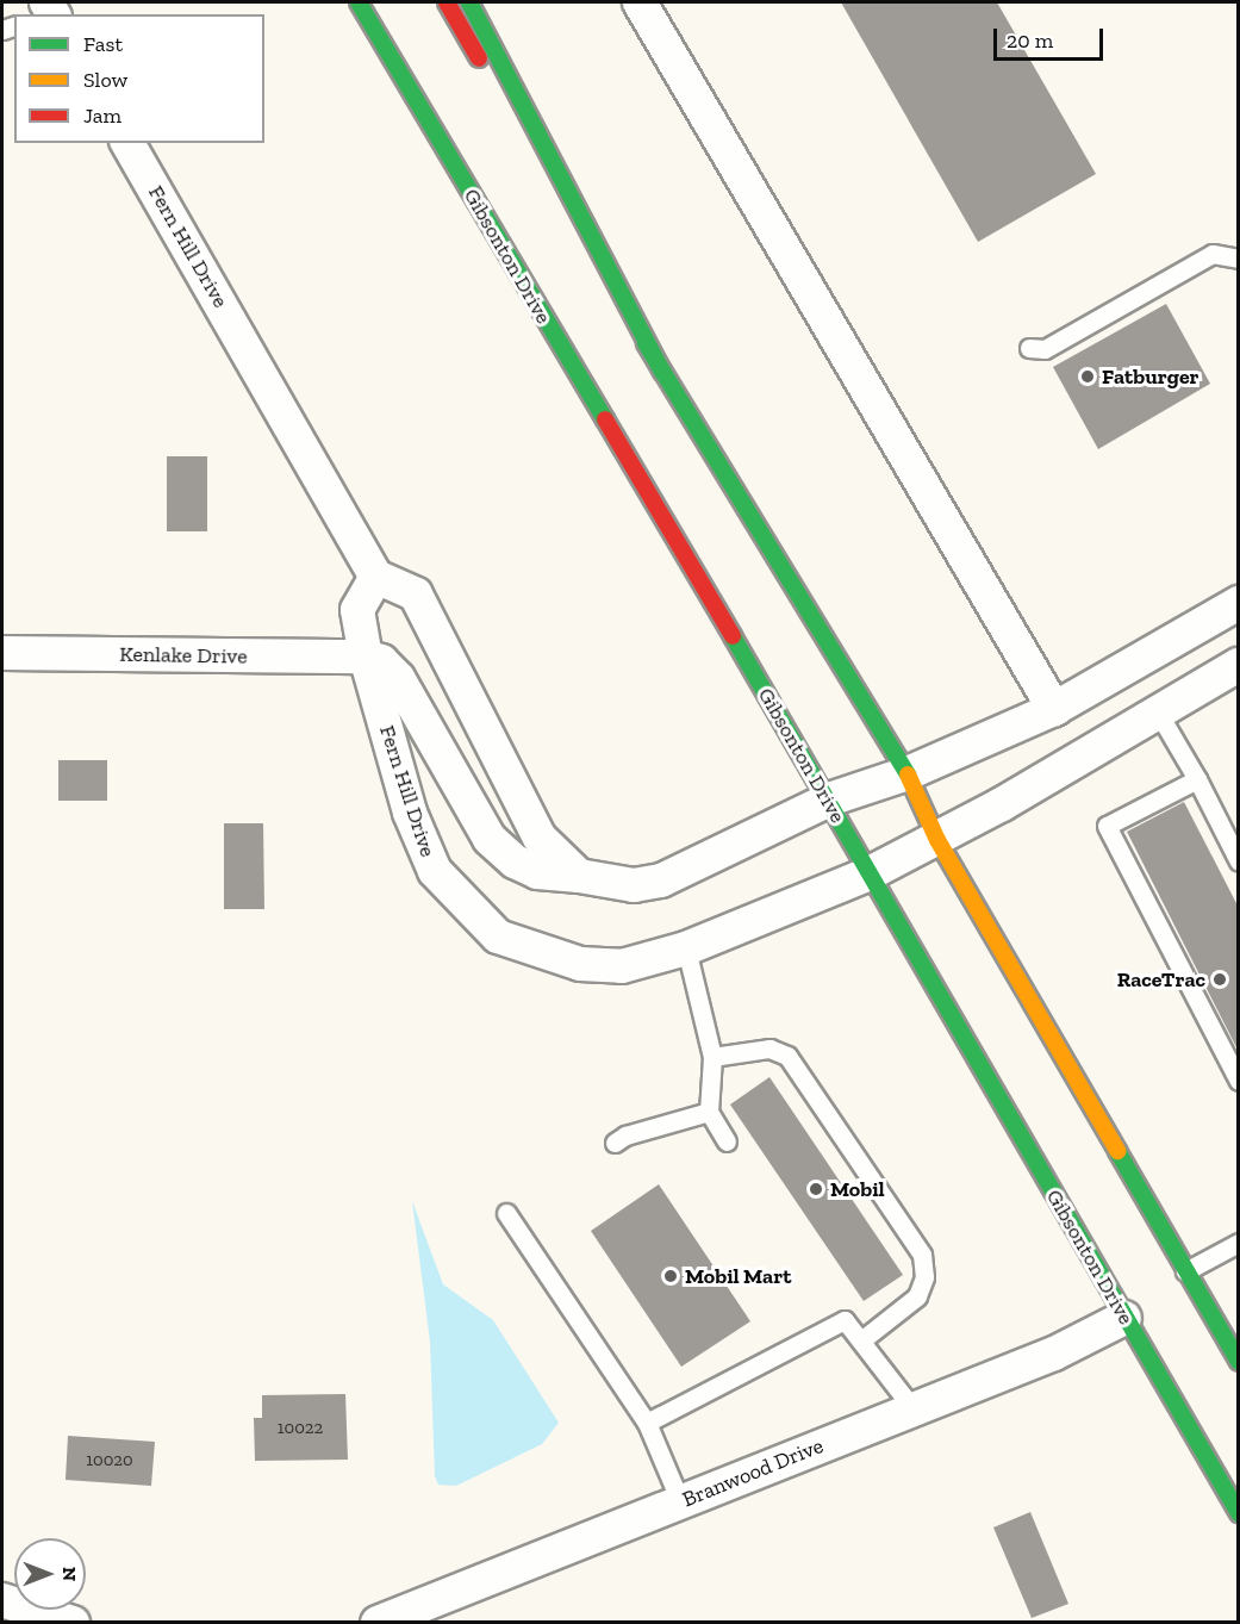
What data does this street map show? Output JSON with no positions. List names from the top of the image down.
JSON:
{
  "streets": {
    "main road": ["Gibsonton Drive"],
    "street": ["Fern Hill Drive", "Kenlake Drive", "Branwood Drive"]
  },
  "crossings": [
    ["Fern Hill Drive", "Gibsonton Drive"],
    ["Fern Hill Drive", "Kenlake Drive"],
    ["Gibsonton Drive", "Branwood Drive"]
  ],
  "places": [
    "Fatburger",
    "RaceTrac",
    "Mobil",
    "Mobil Mart"
  ],
  "house_numbers": ["10022", "10020"],
  "legend": ["Fast", "Slow", "Jam"],
  "scale_bar": "20 m",
  "north": "right"
}
